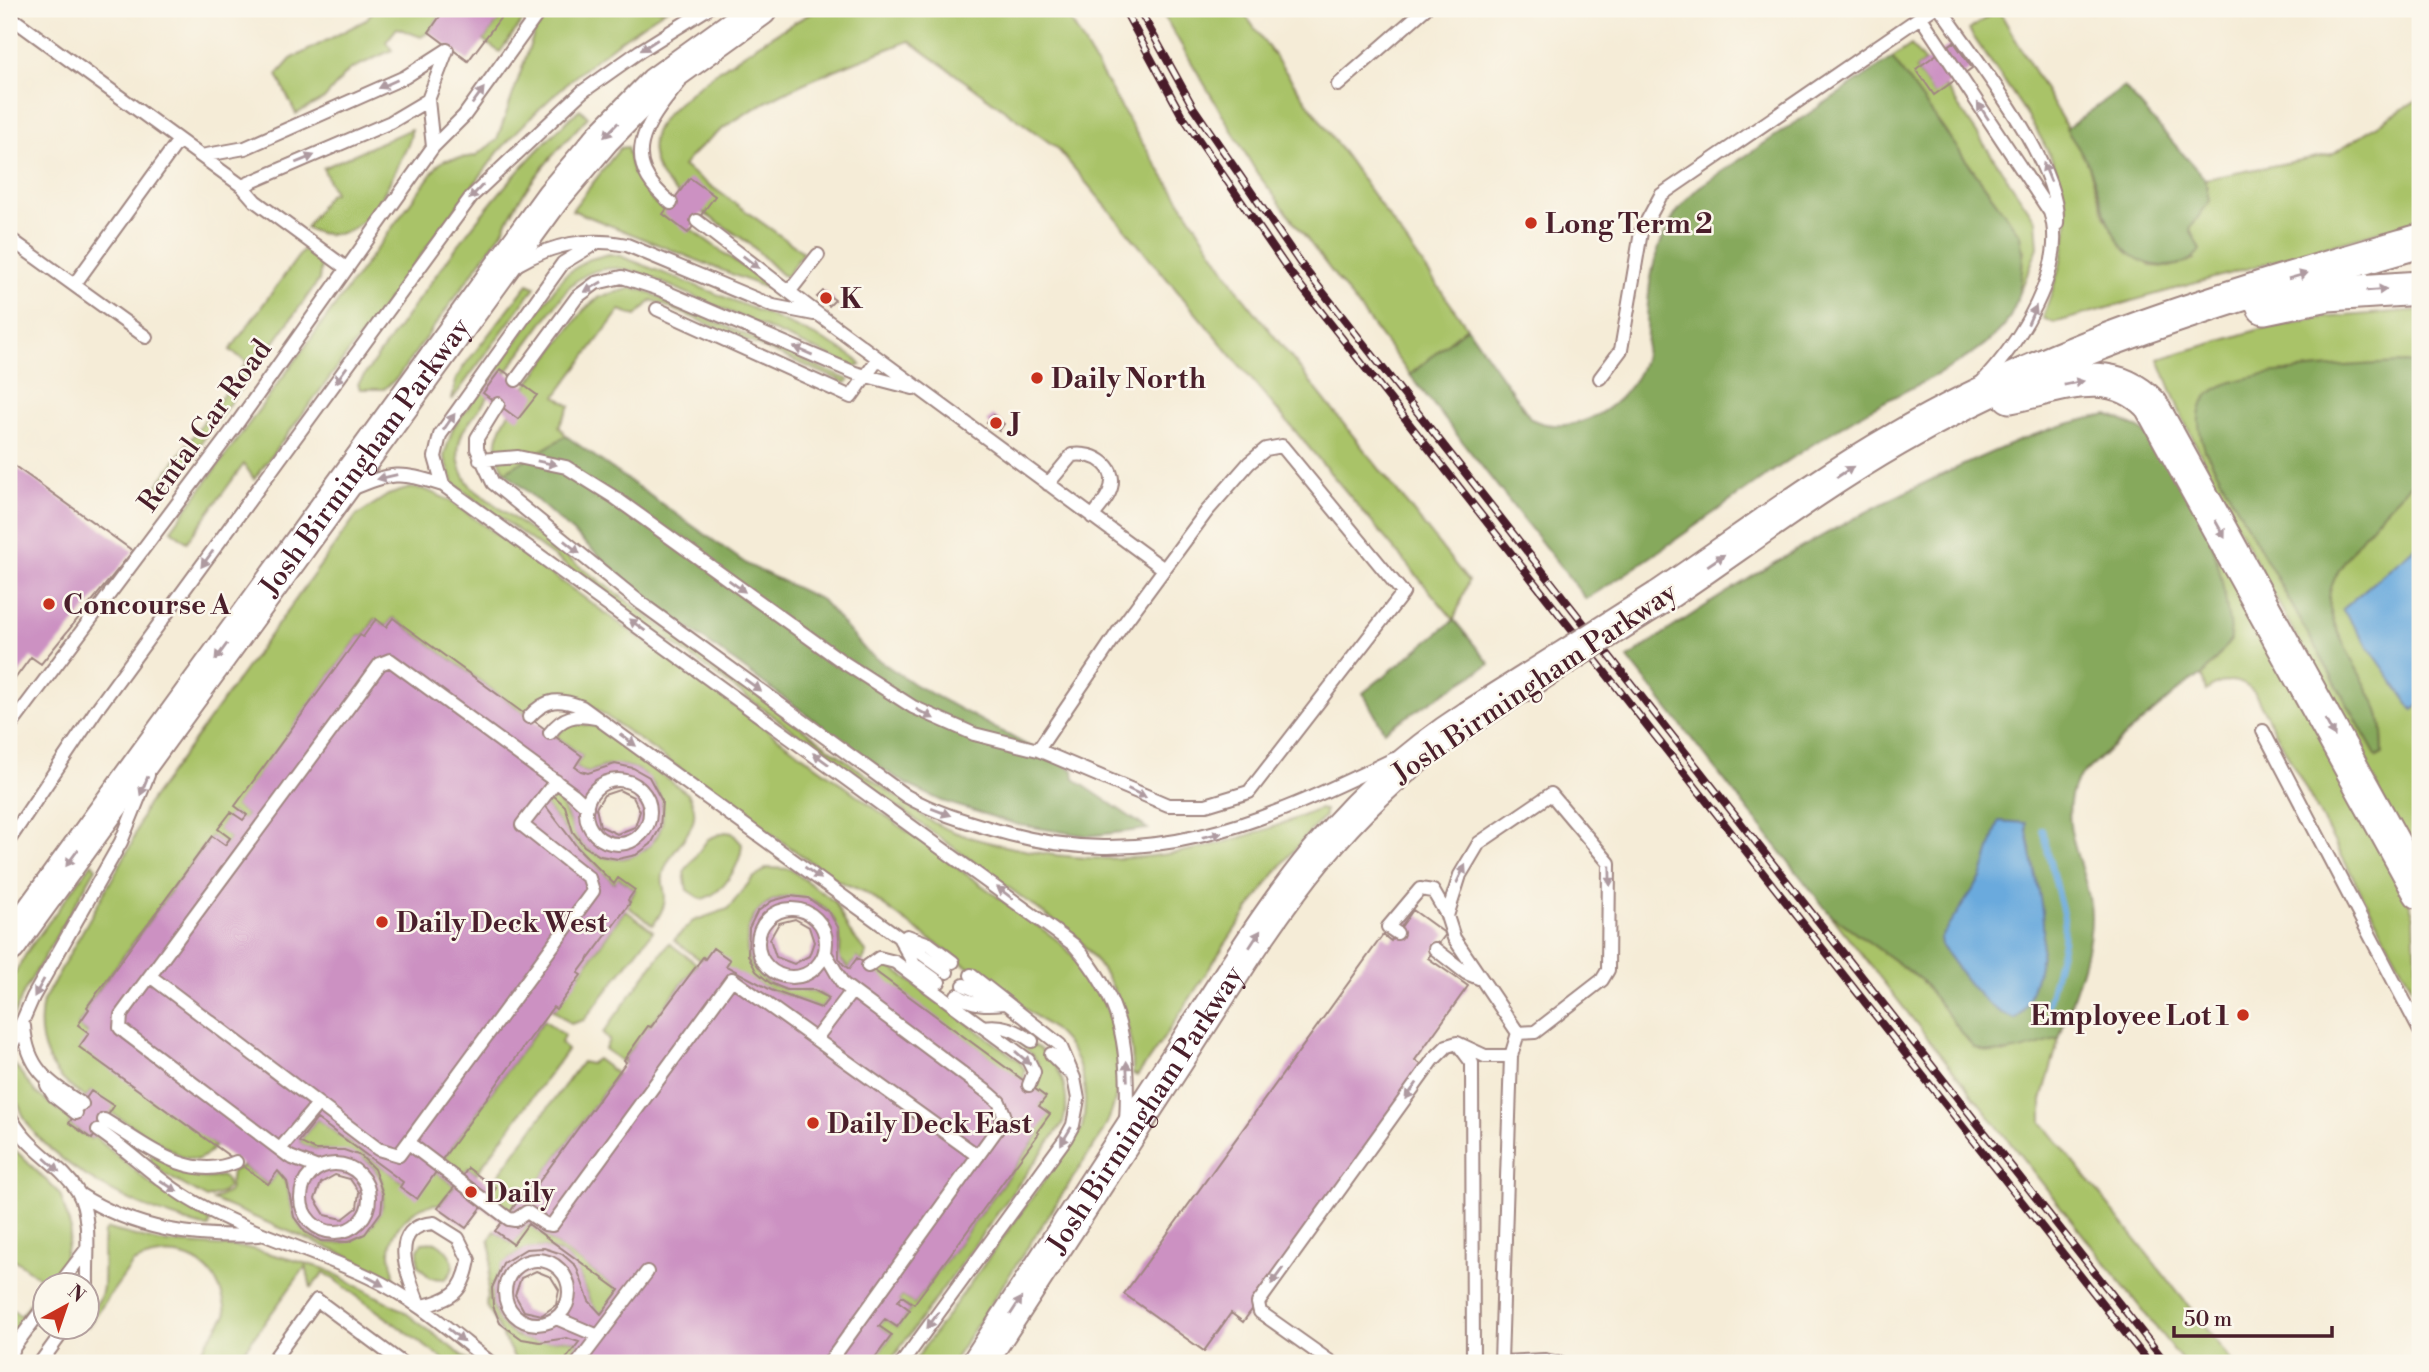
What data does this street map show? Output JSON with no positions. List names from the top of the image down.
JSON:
{
  "streets": {
    "main road": ["Josh Birmingham Parkway"],
    "lane": ["Rental Car Road"]
  },
  "places": [
    "Long Term 2",
    "K",
    "Daily North",
    "J",
    "Concourse A",
    "Daily Deck West",
    "Employee Lot 1",
    "Daily Deck East",
    "Daily"
  ],
  "scale_bar": "50 m",
  "north": "top right"
}
